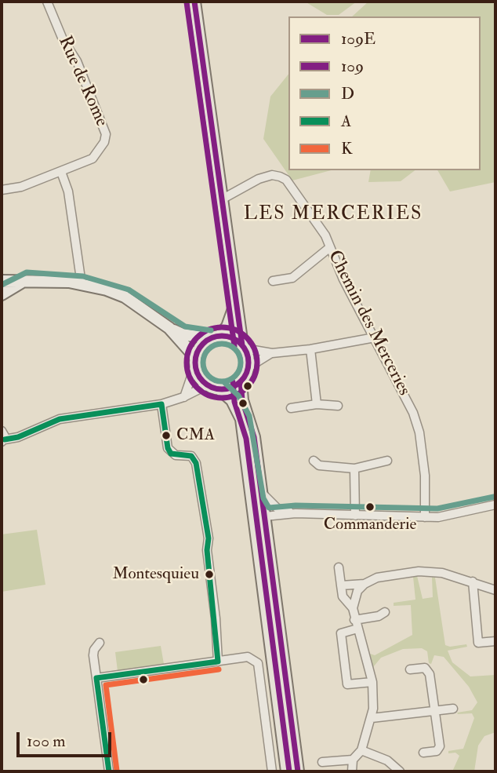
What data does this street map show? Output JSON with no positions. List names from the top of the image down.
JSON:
{
  "streets": {
    "street": ["Rue de Rome", "Chemin des Merceries"]
  },
  "districts": ["LES MERCERIES"],
  "places": ["CMA", "Commanderie", "Montesquieu"],
  "lines": [
    "transit line 109E",
    "transit line 109",
    "transit line D",
    "transit line A",
    "transit line K"
  ],
  "legend": [
    "109E",
    "109",
    "D",
    "A",
    "K"
  ],
  "scale_bar": "100 m"
}
